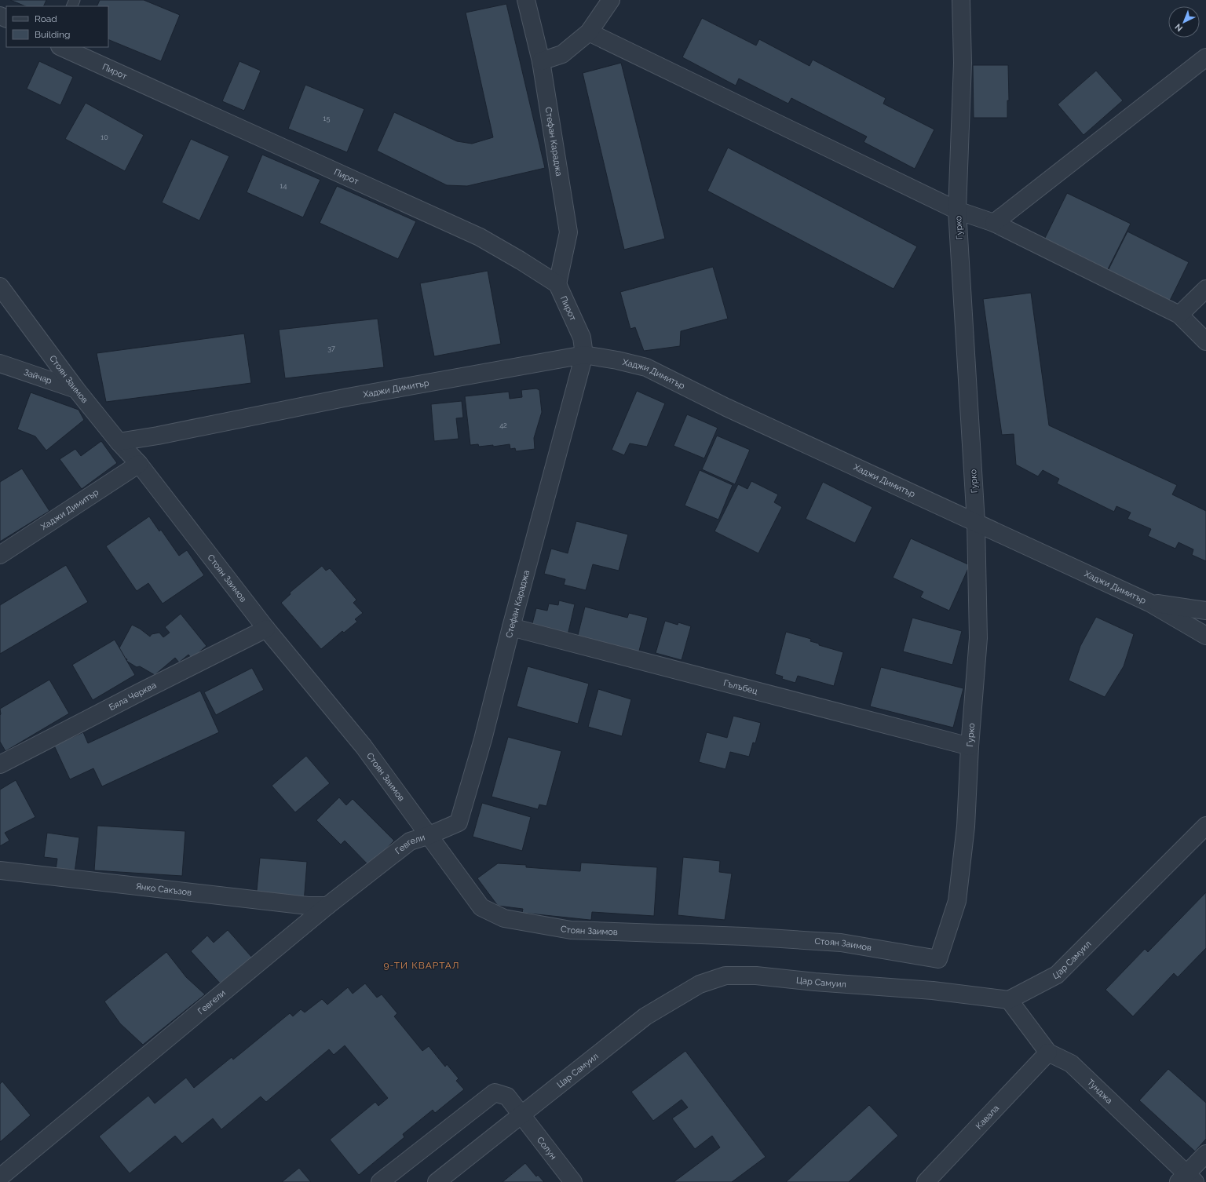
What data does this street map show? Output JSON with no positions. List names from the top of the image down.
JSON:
{
  "streets": {
    "street": [
      "Пирот",
      "Стефан Караджа",
      "Гурко",
      "Хаджи Димитър",
      "Зайчар",
      "Стоян Заимов",
      "Гълъбец",
      "Бяла Черква",
      "Гевгели",
      "Янко Сакъзов",
      "Цар Самуил",
      "Тунджа",
      "Кавала",
      "Солун"
    ]
  },
  "crossings": [
    ["Пирот", "Стефан Караджа"],
    ["Пирот", "Хаджи Димитър"],
    ["Стефан Караджа", "Хаджи Димитър"],
    ["Стефан Караджа", "Стоян Заимов"],
    ["Стефан Караджа", "Гълъбец"],
    ["Стефан Караджа", "Гевгели"],
    ["Гурко", "Хаджи Димитър"],
    ["Гурко", "Стоян Заимов"],
    ["Гурко", "Гълъбец"],
    ["Хаджи Димитър", "Стоян Заимов"],
    ["Зайчар", "Стоян Заимов"],
    ["Стоян Заимов", "Бяла Черква"],
    ["Стоян Заимов", "Гевгели"],
    ["Гевгели", "Янко Сакъзов"],
    ["Цар Самуил", "Тунджа"],
    ["Цар Самуил", "Солун"],
    ["Тунджа", "Кавала"]
  ],
  "districts": ["9-ТИ КВАРТАЛ"],
  "house_numbers": [
    "15",
    "10",
    "14",
    "37",
    "42"
  ],
  "legend": ["Road", "Building"],
  "north": "bottom left"
}
